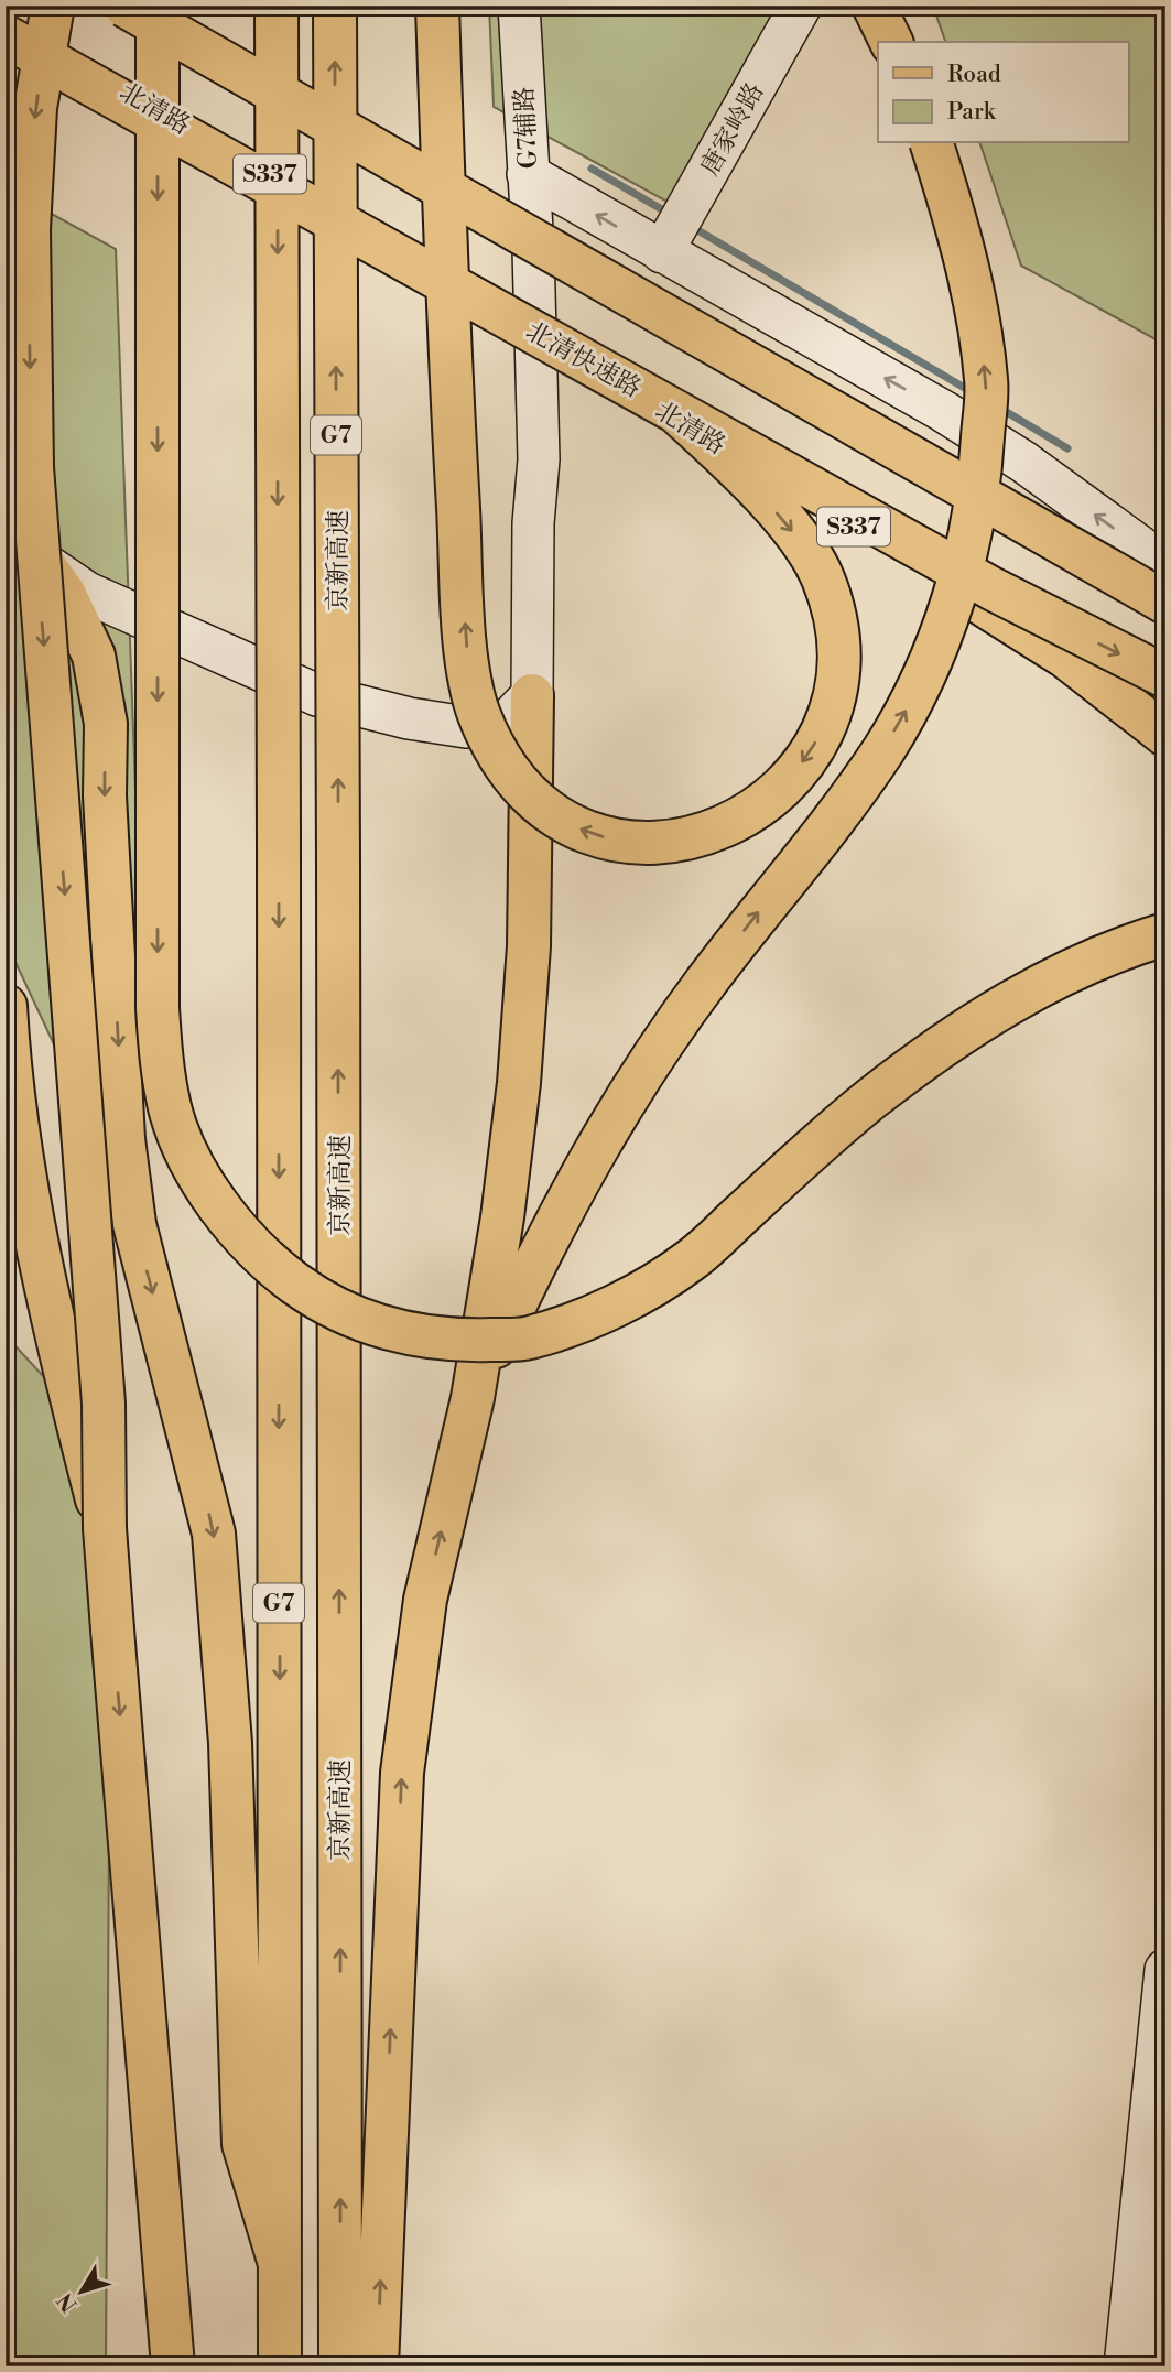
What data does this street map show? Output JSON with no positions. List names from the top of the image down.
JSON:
{
  "streets": {
    "main road": [
      "北清路",
      "S337",
      "北清快速路",
      "G7",
      "京新高速"
    ],
    "street": ["G7辅路", "唐家岭路"]
  },
  "crossings": [
    ["北清路", "G7辅路"]
  ],
  "legend": ["Road", "Park"],
  "north": "bottom left"
}
